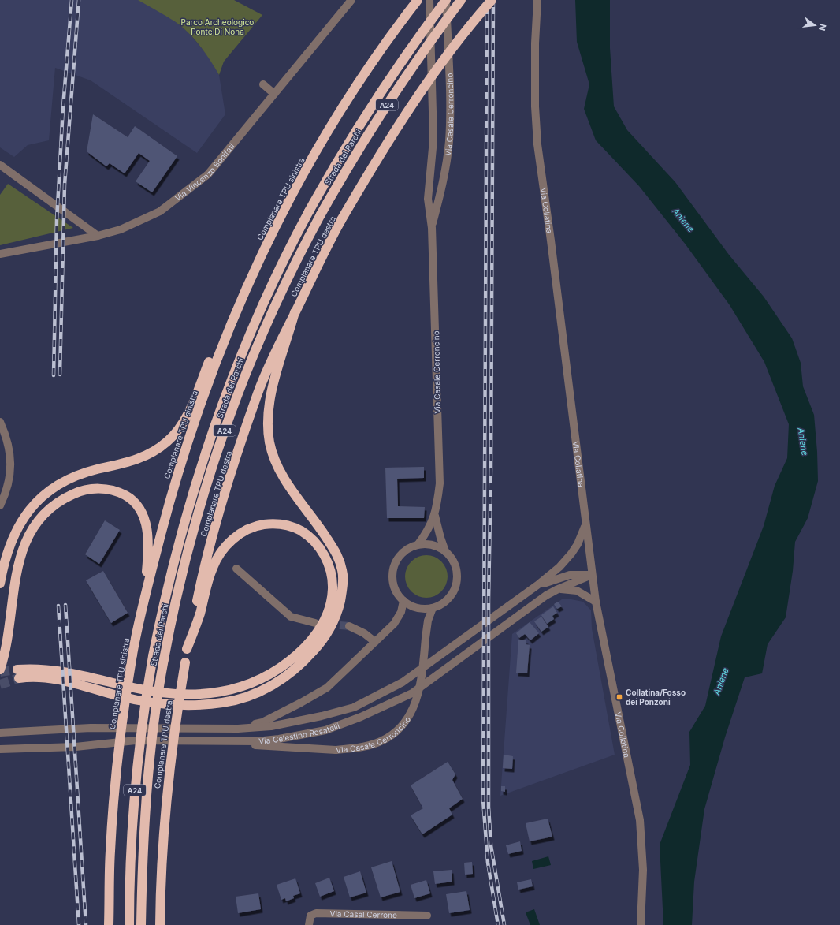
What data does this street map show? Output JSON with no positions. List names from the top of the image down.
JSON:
{
  "streets": {
    "highway": [
      "A24",
      "Strada dei Parchi",
      "Complanare TPU sinistra",
      "Complanare TPU destra"
    ],
    "street": [
      "Via Casale Cerroncino",
      "Via Vincenzo Bonifati",
      "Via Collatina",
      "Via Celestino Rosatelli",
      "Via Casal Cerrone"
    ]
  },
  "crossings": [
    ["Via Casale Cerroncino", "Strada dei Parchi"],
    ["Via Casale Cerroncino", "Via Celestino Rosatelli"],
    ["Via Collatina", "Via Celestino Rosatelli"]
  ],
  "water": ["Aniene"],
  "parks": ["Parco Archeologico Ponte Di Nona"],
  "places": {
    "transit": ["Collatina/Fosso dei Ponzoni"]
  },
  "north": "right"
}
